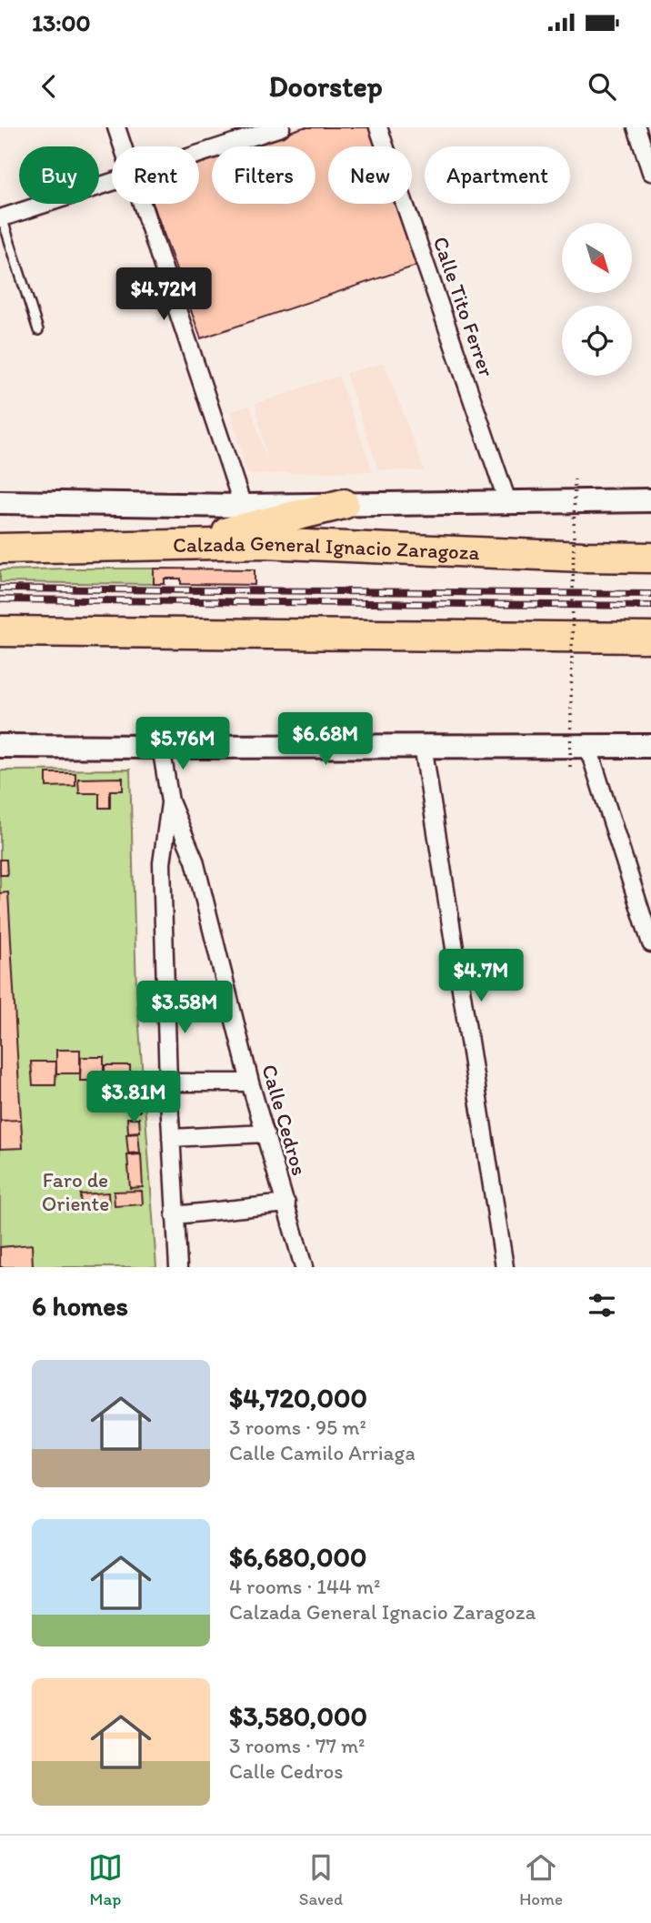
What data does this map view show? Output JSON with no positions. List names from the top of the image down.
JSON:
{
  "streets": {
    "highway": ["Calzada General Ignacio Zaragoza"],
    "street": ["Calle Tito Ferrer", "Calle Cedros"]
  },
  "crossings": [
    ["Calle Tito Ferrer", "Calzada General Ignacio Zaragoza"]
  ],
  "parks": ["Faro de Oriente"],
  "north": "bottom right",
  "page": {
    "status": "13:00",
    "header": "Doorstep",
    "chip": [
      "Buy",
      "Rent",
      "Filters",
      "New",
      "Apartment"
    ],
    "price": [
      "$4.72M",
      "$6.68M",
      "$5.76M",
      "$4.7M",
      "$3.58M",
      "$3.81M"
    ],
    "heading": "6 homes",
    "list": [
      {
        "name": "$4,720,000",
        "note": "3 rooms · 95 m² · Calle Camilo Arriaga"
      },
      {
        "name": "$6,680,000",
        "note": "4 rooms · 144 m² · Calzada General Ignacio Zaragoza"
      },
      {
        "name": "$3,580,000",
        "note": "3 rooms · 77 m² · Calle Cedros"
      }
    ],
    "tabs": ["Map", "Saved", "Home"]
  }
}
